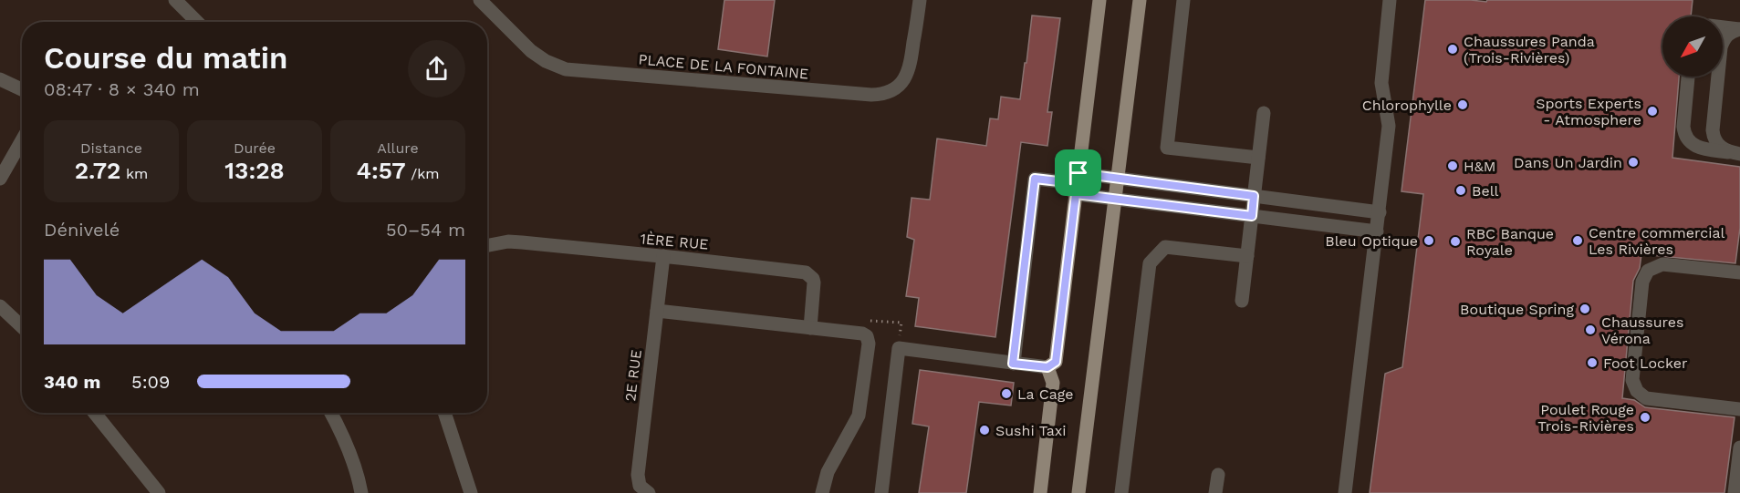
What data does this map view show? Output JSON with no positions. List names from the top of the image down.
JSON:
{
  "streets": {
    "street": ["PLACE DE LA FONTAINE", "1ÈRE RUE", "2E RUE"]
  },
  "crossings": [
    ["1ÈRE RUE", "2E RUE"]
  ],
  "places": [
    "Chaussures Panda (Trois-Rivières)",
    "Chlorophylle",
    "Sports Experts - Atmosphere",
    "Dans Un Jardin",
    "H&M",
    "Bell",
    "Bleu Optique",
    "Centre commercial Les Rivières",
    "RBC Banque Royale",
    "Boutique Spring",
    "Chaussures Vérona",
    "Foot Locker",
    "La Cage",
    "Poulet Rouge Trois-Rivières",
    "Sushi Taxi"
  ],
  "north": "bottom left",
  "page": {
    "heading": ["Course du matin", "08:47 · 8 × 340 m"],
    "stats": [
      ["Distance", "2.72 km"],
      ["Durée", "13:28"],
      ["Allure", "4:57 /km"]
    ],
    "chart": ["Dénivelé", "50–54 m"],
    "list": [
      {
        "name": "340 m",
        "note": "5:09"
      }
    ]
  }
}
